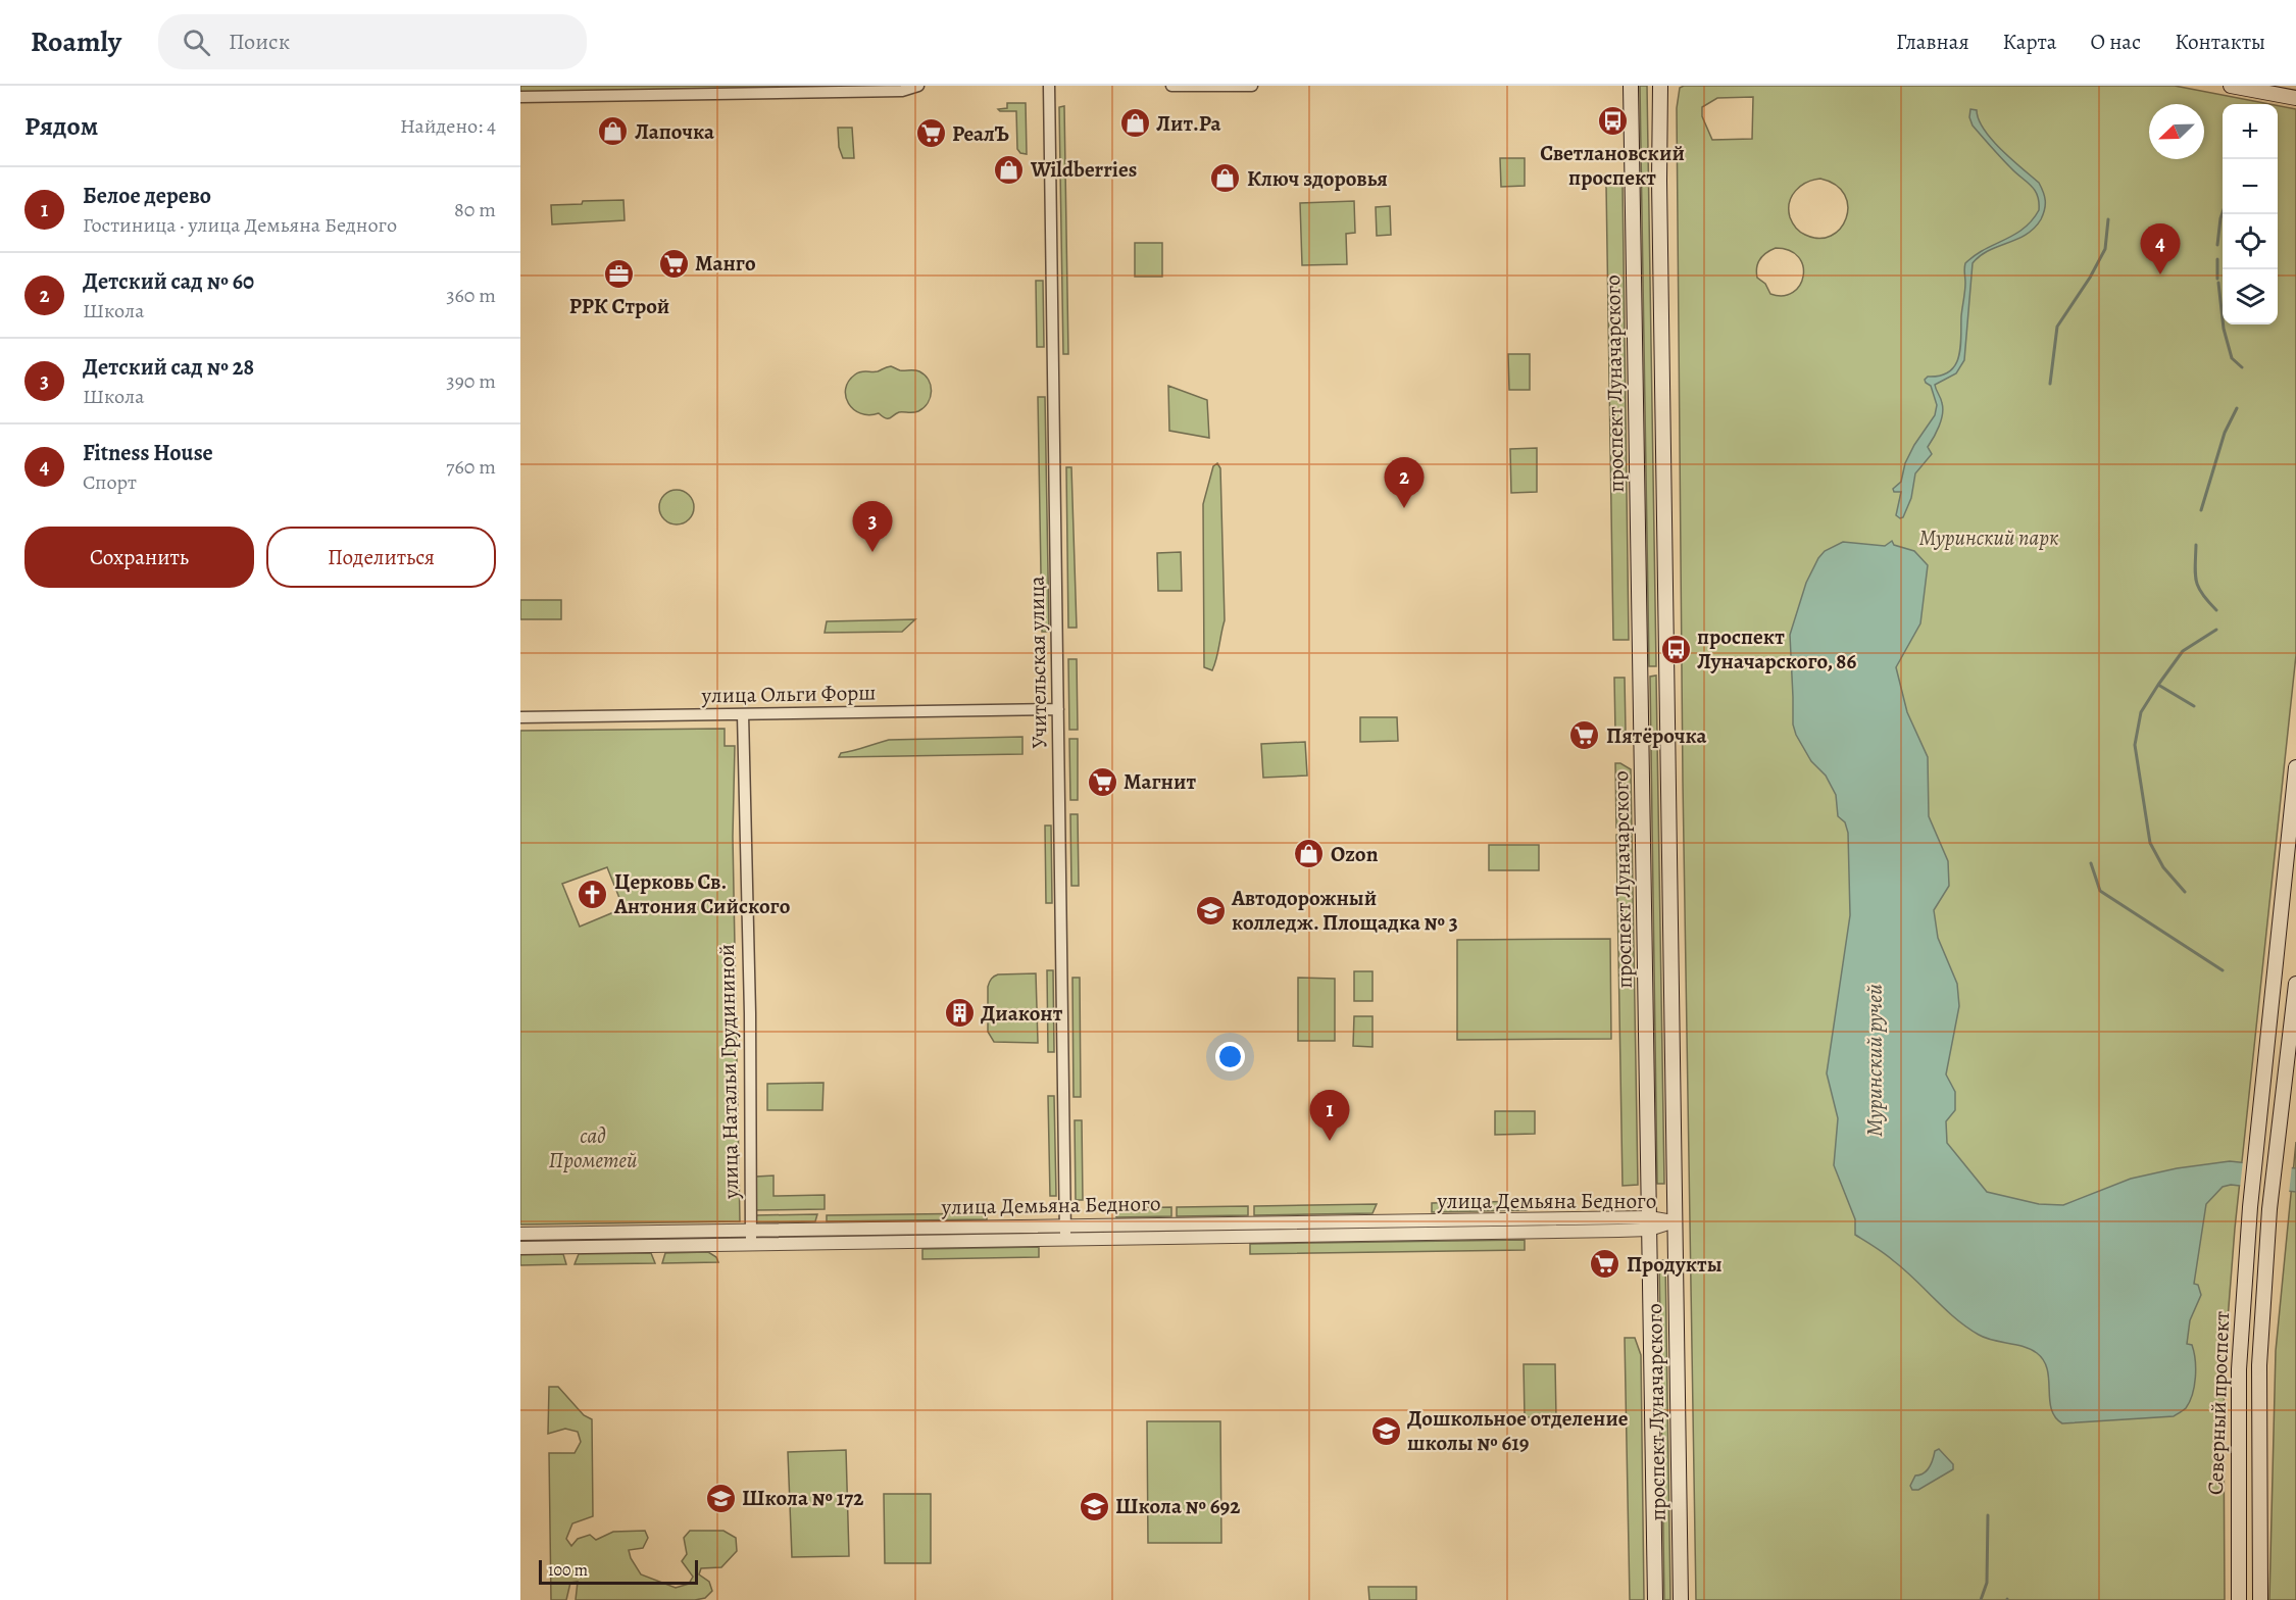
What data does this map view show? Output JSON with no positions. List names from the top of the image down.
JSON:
{
  "streets": {
    "main road": ["проспект Луначарского", "Северный проспект"],
    "street": [
      "Учительская улица",
      "улица Ольги Форш",
      "улица Натальи Грудининой",
      "улица Демьяна Бедного"
    ]
  },
  "crossings": [
    ["проспект Луначарского", "улица Демьяна Бедного"],
    ["Учительская улица", "улица Ольги Форш"],
    ["Учительская улица", "улица Демьяна Бедного"],
    ["улица Ольги Форш", "улица Натальи Грудининой"],
    ["улица Натальи Грудининой", "улица Демьяна Бедного"]
  ],
  "water": ["Муринский ручей"],
  "parks": ["Муринский парк", "сад Прометей"],
  "places": {
    "bus stop": ["Светлановский проспект", "проспект Луначарского, 86"],
    "shop": [
      "Лит.Ра",
      "Лапочка",
      "Wildberries",
      "Ключ здоровья",
      "Ozon"
    ],
    "supermarket": [
      "РеалЪ",
      "Манго",
      "Пятёрочка",
      "Магнит",
      "Продукты"
    ],
    "office": ["РРК Строй"],
    "church": ["Церковь Св. Антония Сийского"],
    "school or university": [
      "Автодорожный колледж. Площадка № 3",
      "Дошкольное отделение школы № 619",
      "Школа № 172",
      "Школа № 692"
    ],
    "building": ["Диаконт"]
  },
  "scale_bar": "100 m",
  "north": "bottom left",
  "page": {
    "header": "Roamly",
    "search": "Поиск",
    "nav": [
      "Главная",
      "Карта",
      "О нас",
      "Контакты"
    ],
    "heading": ["Рядом", "Найдено: 4"],
    "map_buttons": ["+", "−"],
    "list": [
      {
        "mark": "1",
        "name": "Белое дерево",
        "note": "Гостиница · улица Демьяна Бедного",
        "value": "80 m"
      },
      {
        "mark": "2",
        "name": "Детский сад № 60",
        "note": "Школа",
        "value": "360 m"
      },
      {
        "mark": "3",
        "name": "Детский сад № 28",
        "note": "Школа",
        "value": "390 m"
      },
      {
        "mark": "4",
        "name": "Fitness House",
        "note": "Спорт",
        "value": "760 m"
      }
    ],
    "pins": [
      "4",
      "2",
      "3",
      "1"
    ],
    "buttons": ["Сохранить", "Поделиться"],
    "scale": "100 m"
  }
}
